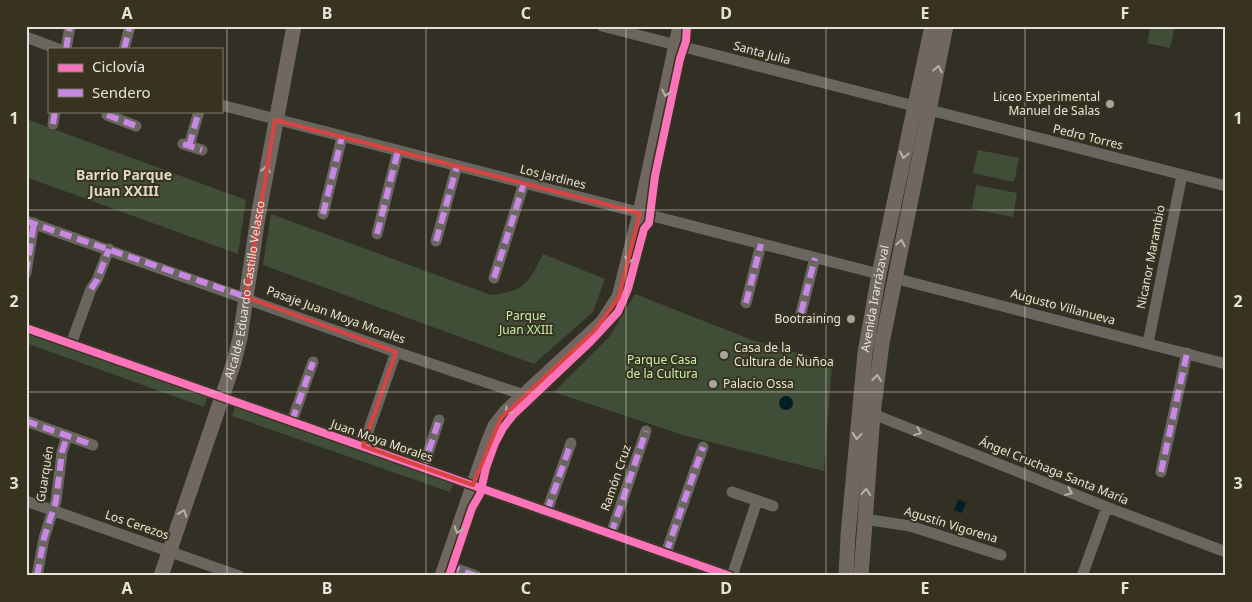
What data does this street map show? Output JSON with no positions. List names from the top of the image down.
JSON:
{
  "streets": {
    "main road": ["Alcalde Eduardo Castillo Velasco", "Avenida Irarrázaval"],
    "street": [
      "Santa Julia",
      "Pedro Torres",
      "Los Jardines",
      "Nicanor Marambio",
      "Augusto Villanueva",
      "Pasaje Juan Moya Morales",
      "Juan Moya Morales",
      "Ángel Cruchaga Santa María",
      "Guarquén",
      "Ramón Cruz",
      "Los Cerezos",
      "Agustín Vigorena"
    ]
  },
  "crossings": [
    ["Santa Julia", "Pedro Torres"],
    ["Santa Julia", "Avenida Irarrázaval"],
    ["Pedro Torres", "Nicanor Marambio"],
    ["Pedro Torres", "Avenida Irarrázaval"],
    ["Los Jardines", "Alcalde Eduardo Castillo Velasco"],
    ["Los Jardines", "Avenida Irarrázaval"],
    ["Los Jardines", "Augusto Villanueva"],
    ["Nicanor Marambio", "Augusto Villanueva"],
    ["Alcalde Eduardo Castillo Velasco", "Pasaje Juan Moya Morales"],
    ["Alcalde Eduardo Castillo Velasco", "Juan Moya Morales"],
    ["Alcalde Eduardo Castillo Velasco", "Los Cerezos"],
    ["Avenida Irarrázaval", "Augusto Villanueva"],
    ["Avenida Irarrázaval", "Ángel Cruchaga Santa María"],
    ["Avenida Irarrázaval", "Agustín Vigorena"],
    ["Juan Moya Morales", "Ramón Cruz"],
    ["Guarquén", "Los Cerezos"]
  ],
  "one_way": ["Alcalde Eduardo Castillo Velasco", "Ángel Cruchaga Santa María"],
  "districts": ["Barrio Parque Juan XXIII"],
  "parks": ["Parque Juan XXIII", "Parque Casa de la Cultura"],
  "places": [
    "Liceo Experimental Manuel de Salas",
    "Bootraining",
    "Casa de la Cultura de Ñuñoa",
    "Palacio Ossa"
  ],
  "legend": ["Ciclovía", "Sendero"],
  "grid": {
    "columns": [
      "A",
      "B",
      "C",
      "D",
      "E",
      "F"
    ],
    "rows": ["1", "2", "3"]
  }
}
